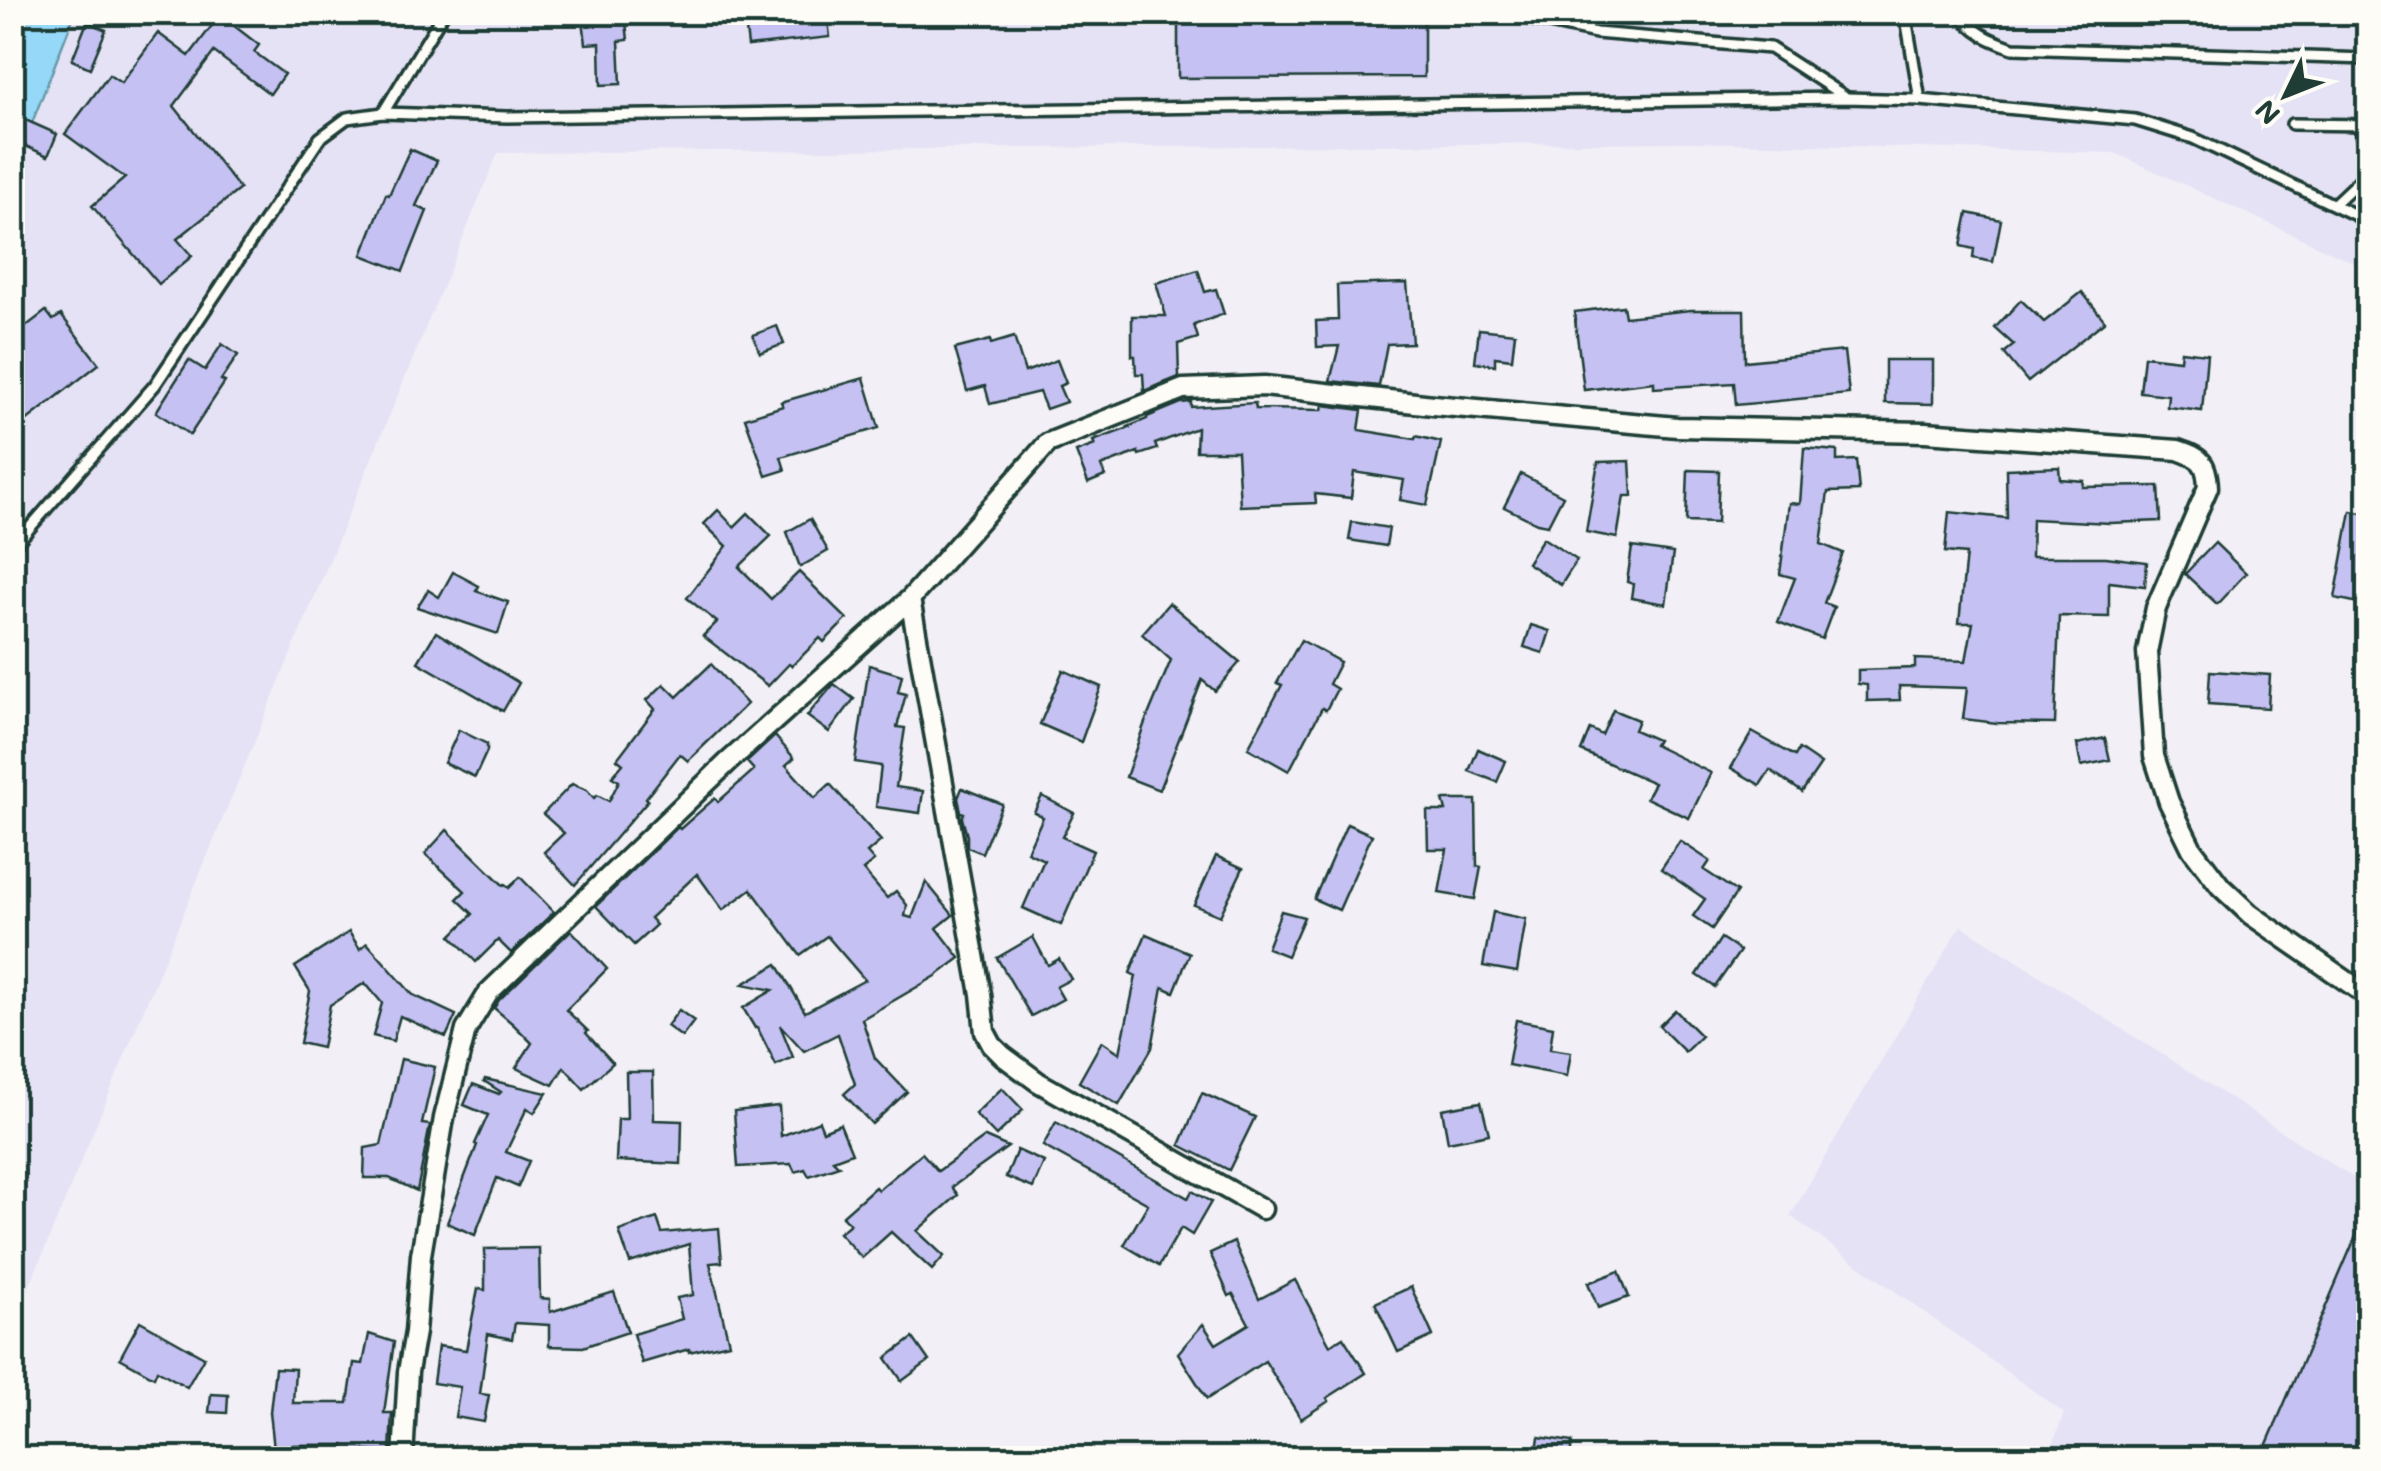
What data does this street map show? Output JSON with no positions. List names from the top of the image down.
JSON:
{
  "north": "bottom left"
}
